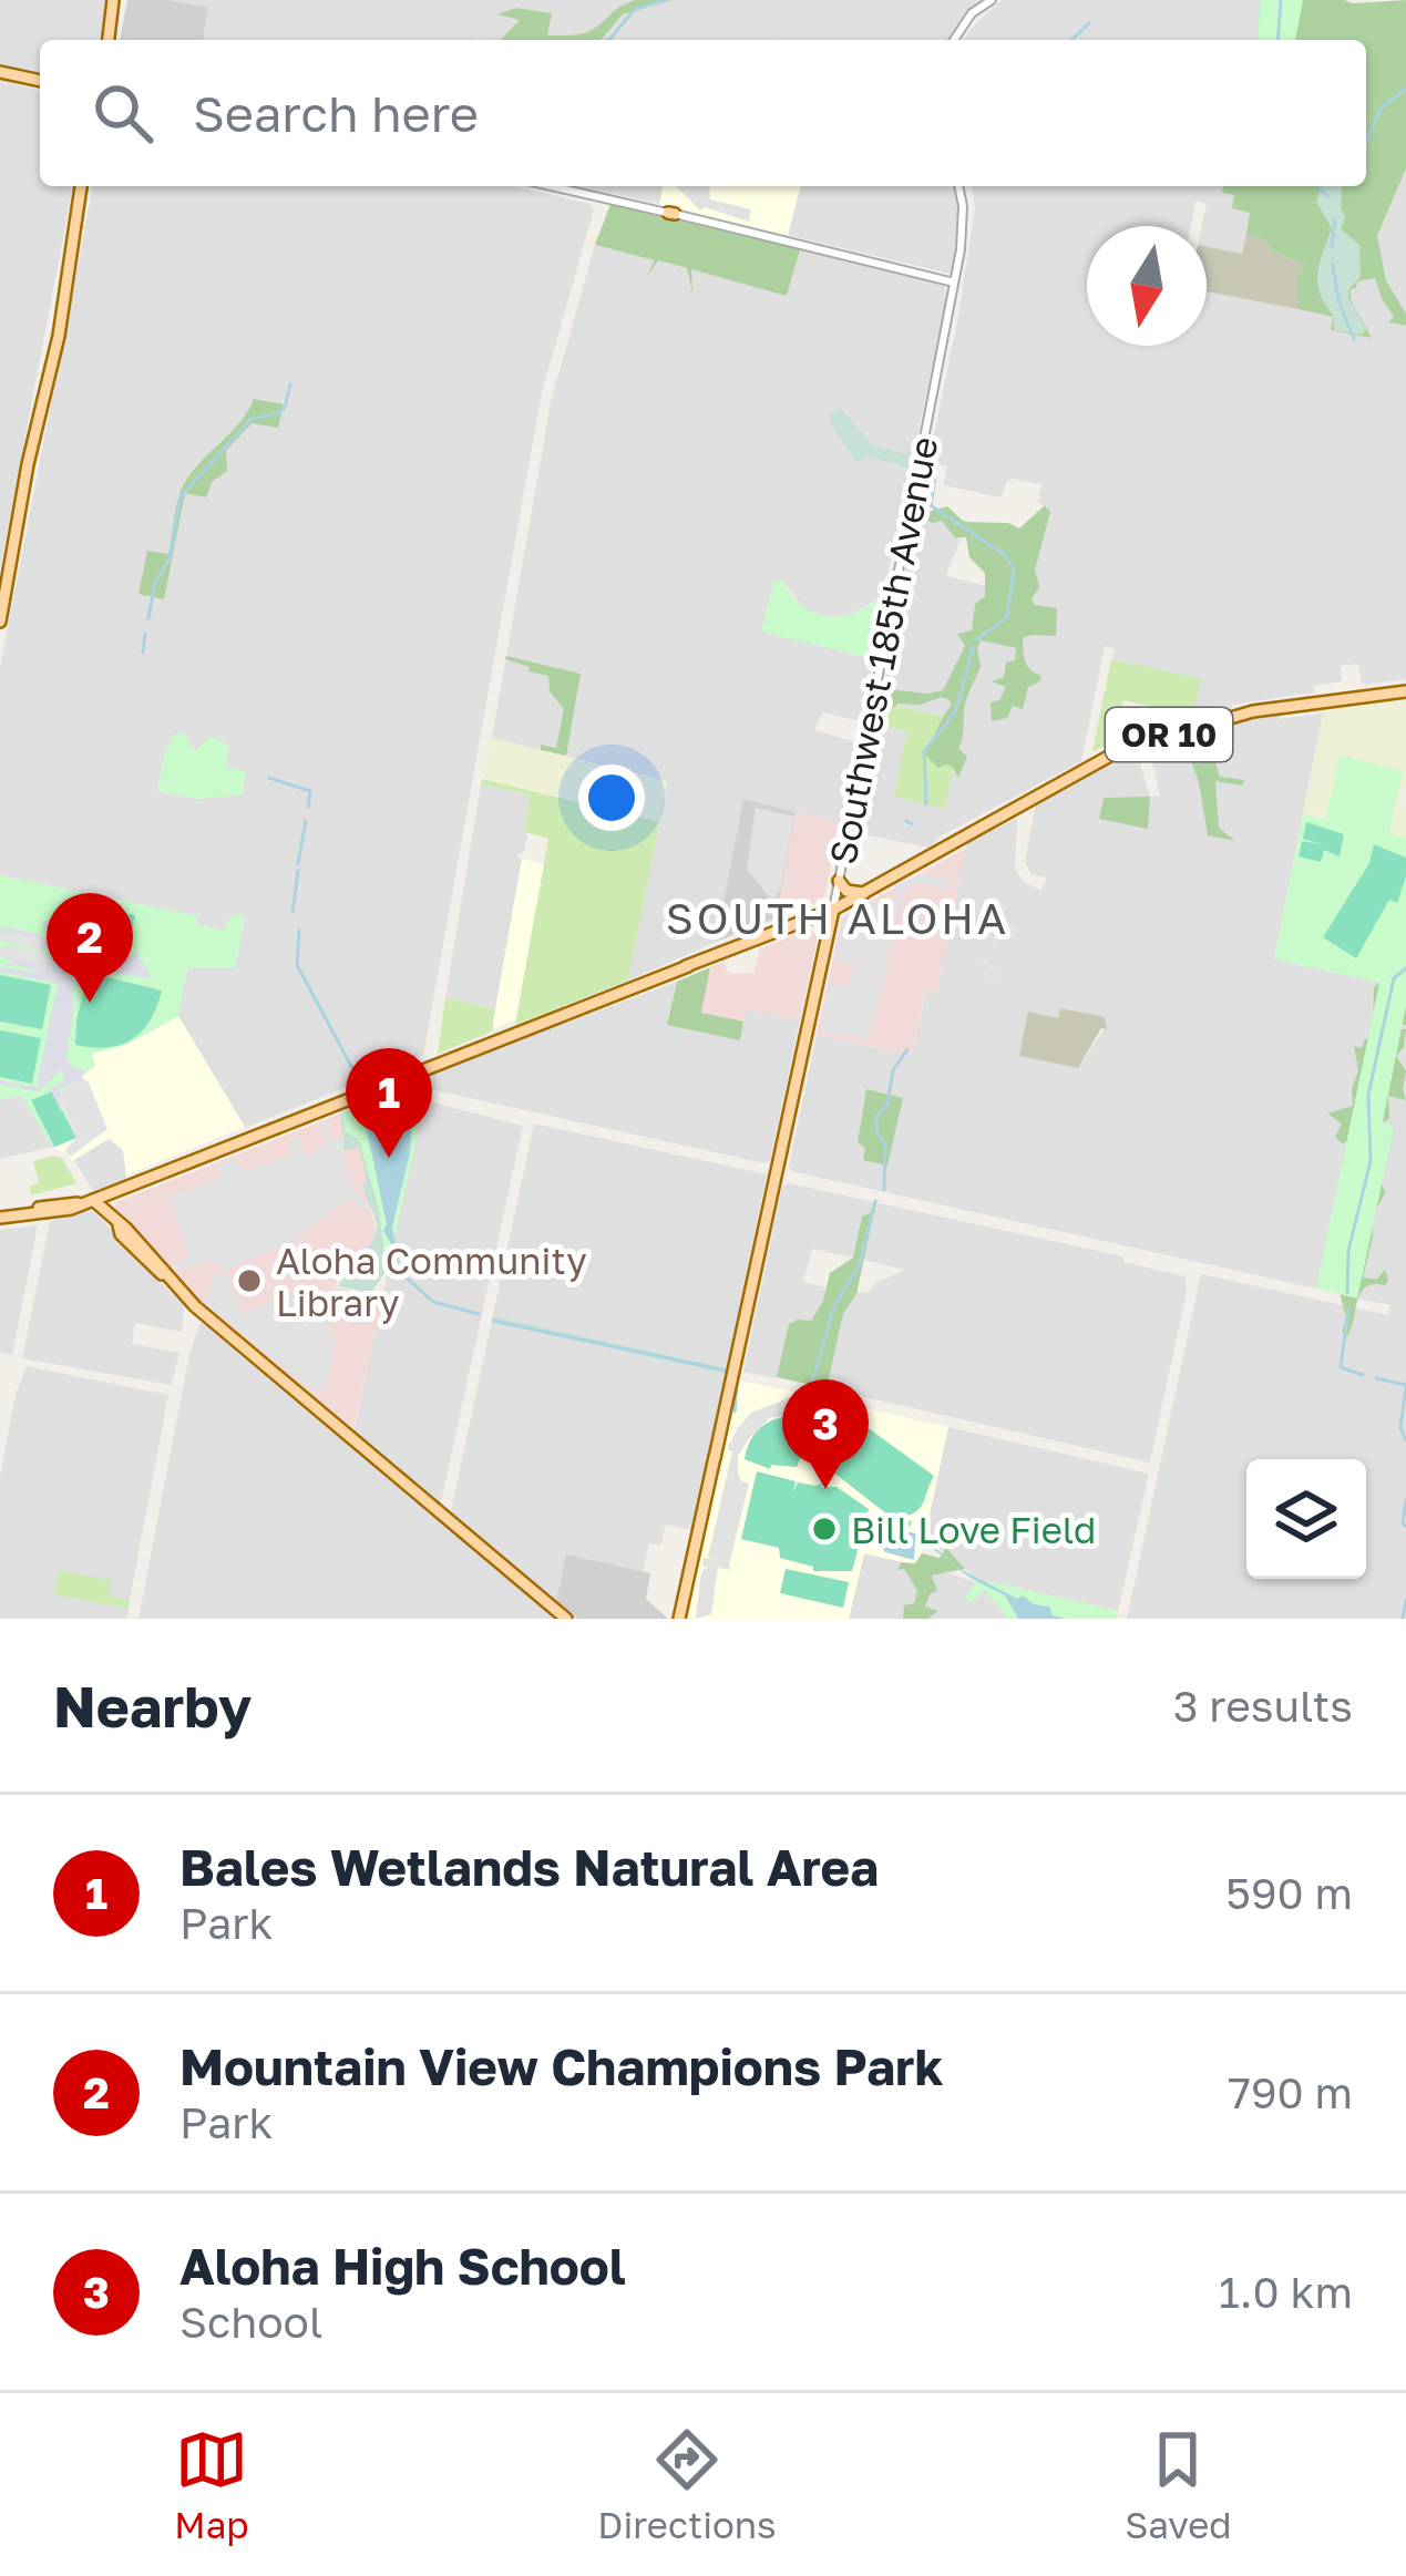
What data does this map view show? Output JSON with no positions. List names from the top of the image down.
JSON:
{
  "streets": {
    "main road": ["Southwest 185th Avenue", "OR 10"]
  },
  "crossings": [
    ["Southwest 185th Avenue", "OR 10"]
  ],
  "districts": ["SOUTH ALOHA"],
  "places": ["Aloha Community Library", "Bill Love Field"],
  "north": "bottom",
  "page": {
    "search": "Search here",
    "pins": ["2", "1", "3"],
    "heading": ["Nearby", "3 results"],
    "list": [
      {
        "mark": "1",
        "name": "Bales Wetlands Natural Area",
        "note": "Park",
        "value": "590 m"
      },
      {
        "mark": "2",
        "name": "Mountain View Champions Park",
        "note": "Park",
        "value": "790 m"
      },
      {
        "mark": "3",
        "name": "Aloha High School",
        "note": "School",
        "value": "1.0 km"
      }
    ],
    "nav": ["Map", "Directions", "Saved"]
  }
}
